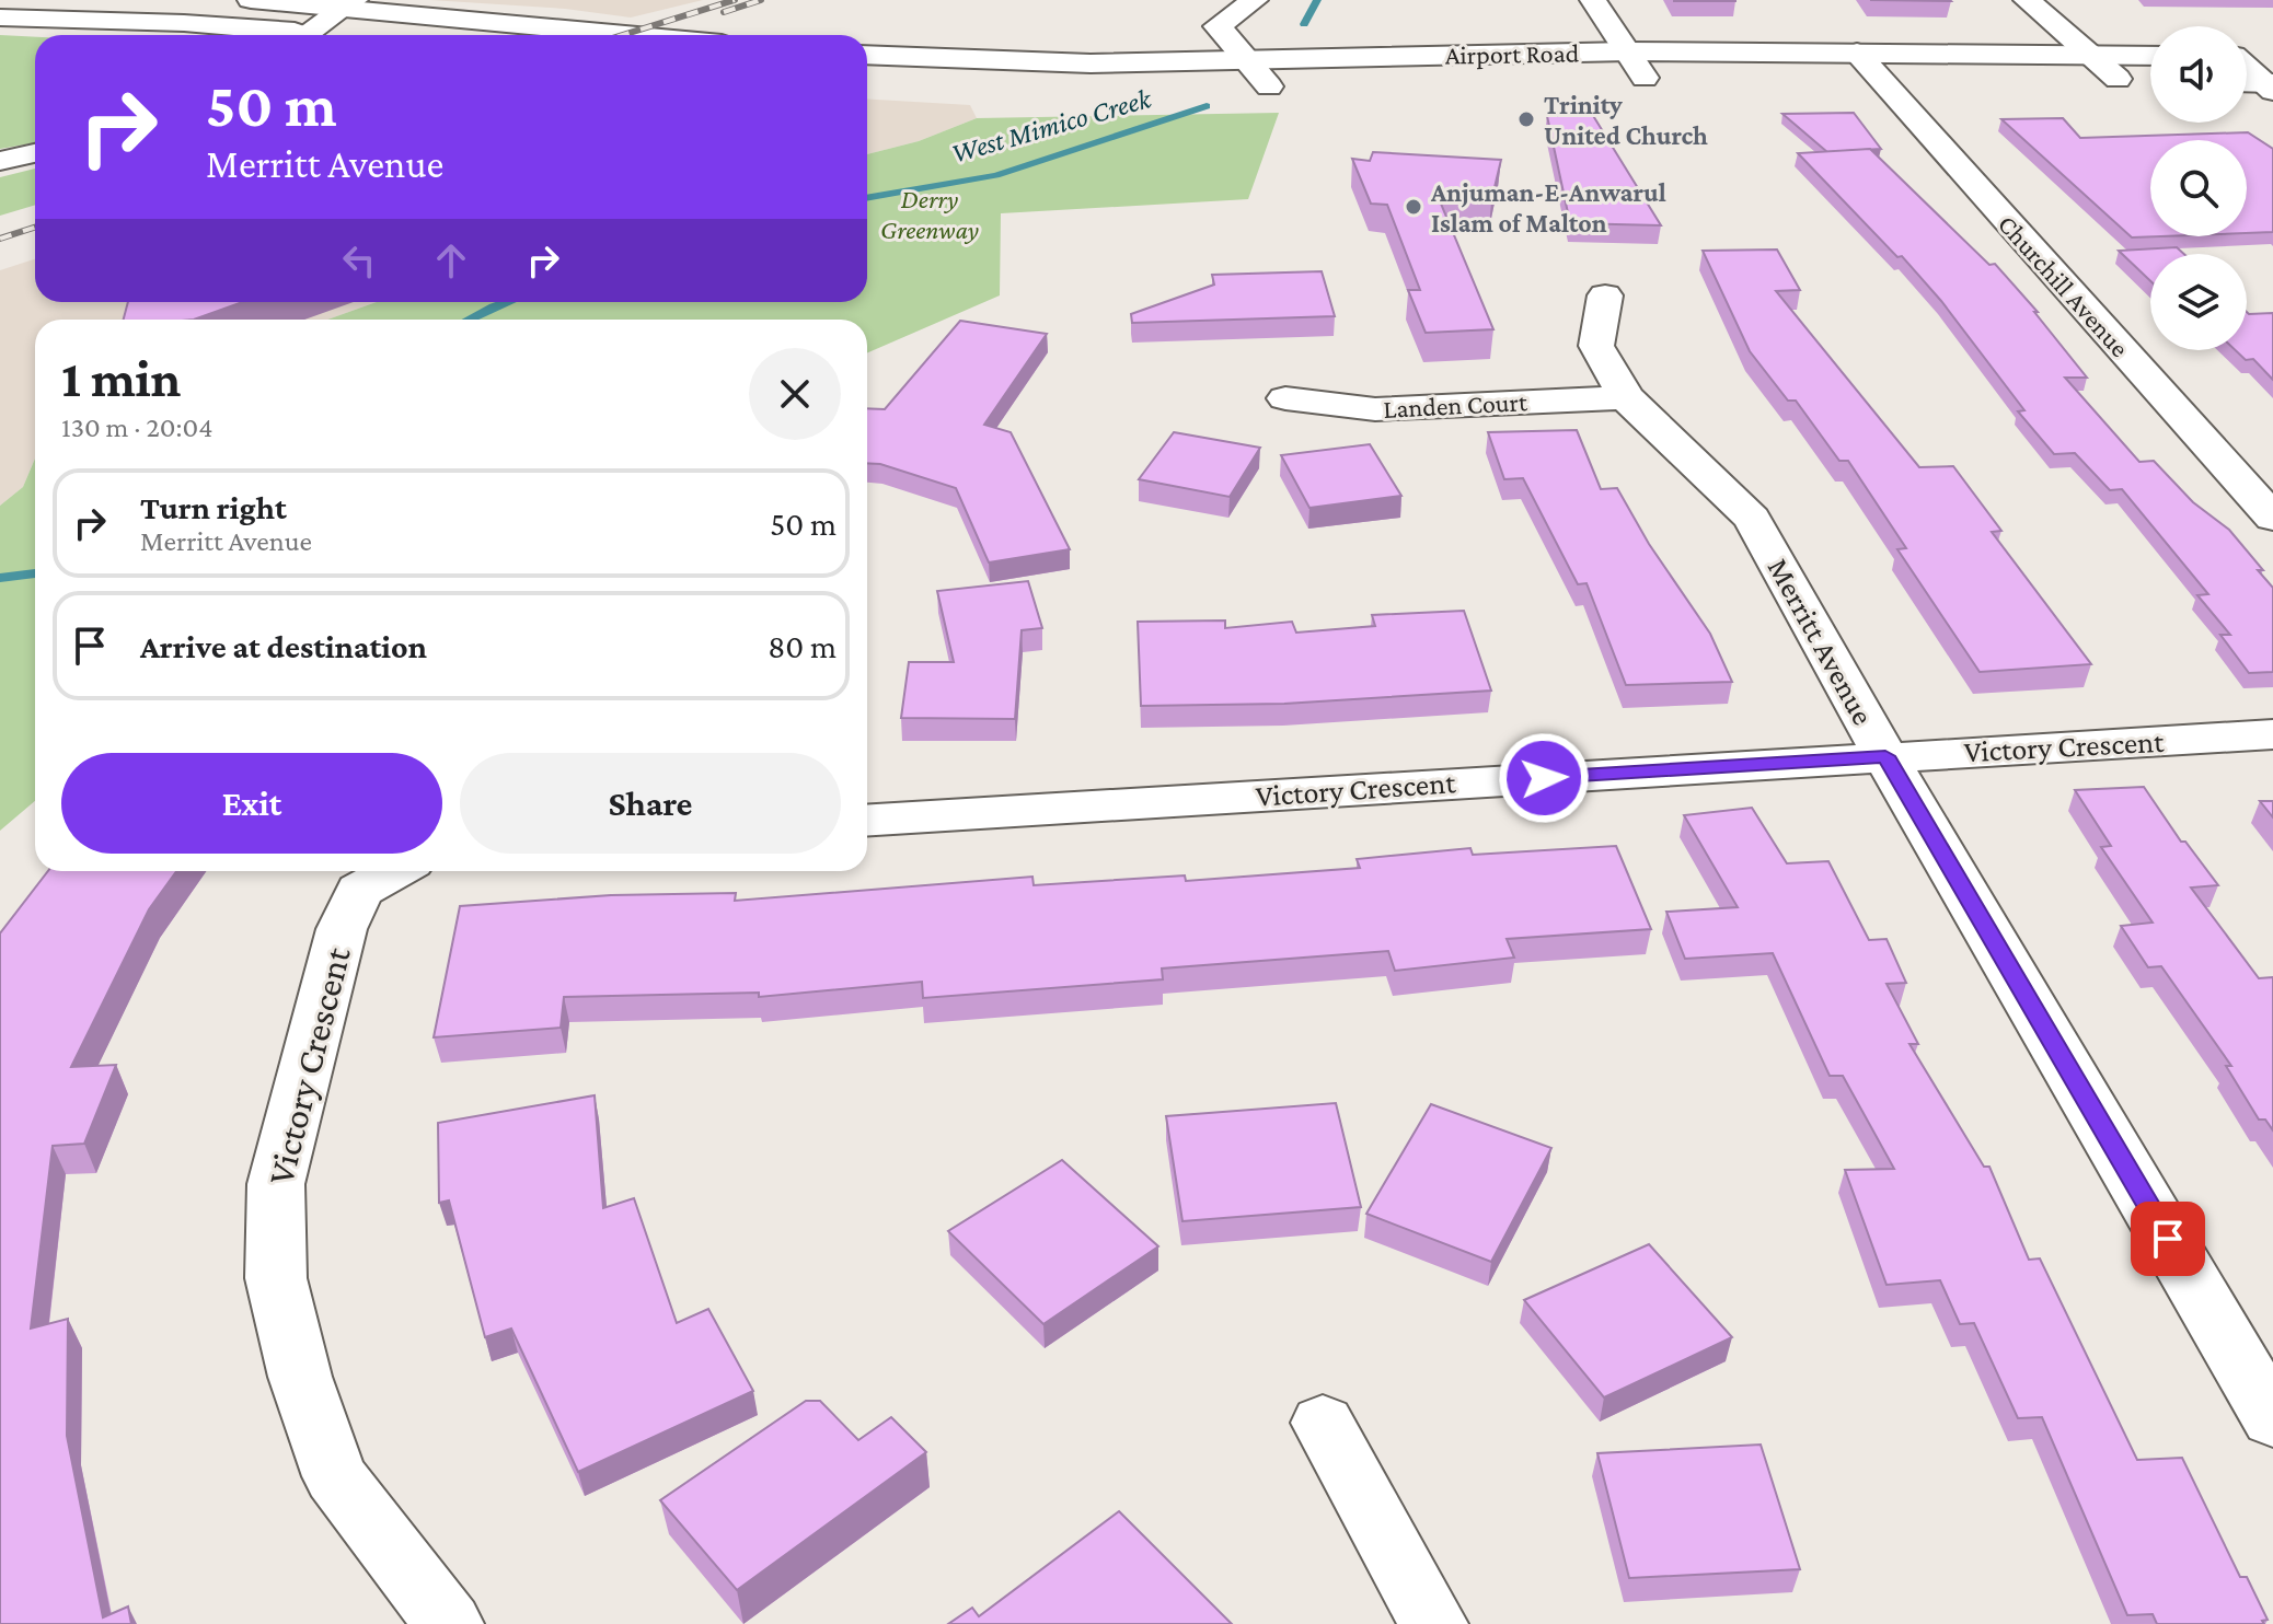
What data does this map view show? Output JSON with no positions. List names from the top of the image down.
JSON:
{
  "streets": {
    "street": [
      "Airport Road",
      "Churchill Avenue",
      "Landen Court",
      "Merritt Avenue",
      "Victory Crescent"
    ]
  },
  "crossings": [
    ["Airport Road", "Churchill Avenue"],
    ["Landen Court", "Merritt Avenue"],
    ["Merritt Avenue", "Victory Crescent"]
  ],
  "water": ["West Mimico Creek"],
  "parks": ["Derry Greenway"],
  "places": ["Trinity United Church", "Anjuman-E-Anwarul Islam of Malton"],
  "page": {
    "turn": ["50 m", "Merritt Avenue"],
    "heading": ["1 min", "130 m · 20:04"],
    "list": [
      {
        "name": "Turn right",
        "note": "Merritt Avenue",
        "value": "50 m"
      },
      {
        "name": "Arrive at destination",
        "value": "80 m"
      }
    ],
    "buttons": ["Exit", "Share"]
  }
}
